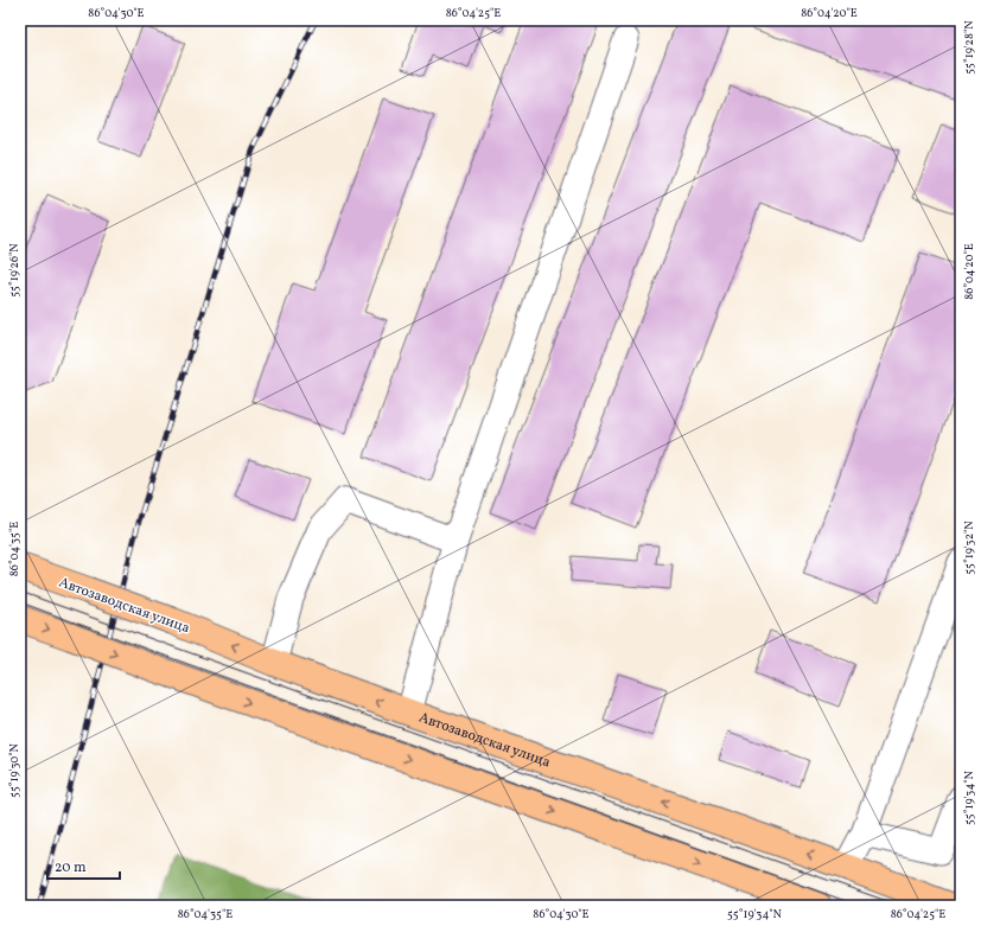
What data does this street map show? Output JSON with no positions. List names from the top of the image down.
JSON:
{
  "streets": {
    "main road": ["Автозаводская улица"]
  },
  "scale_bar": "20 m",
  "coordinates": [
    "86°04'30\"E",
    "86°04'25\"E",
    "86°04'20\"E",
    "55°19'28\"N",
    "55°19'26\"N",
    "55°19'32\"N",
    "86°04'35\"E",
    "55°19'30\"N",
    "55°19'34\"N"
  ]
}
